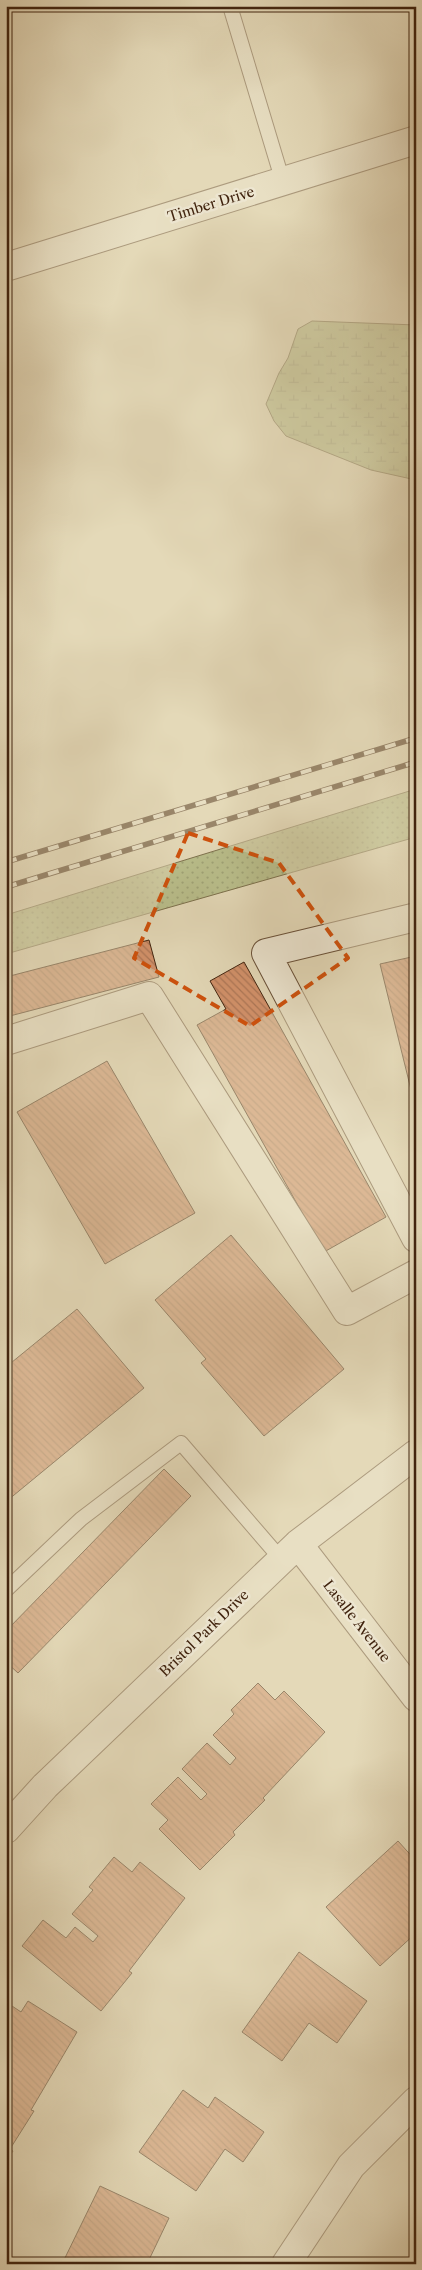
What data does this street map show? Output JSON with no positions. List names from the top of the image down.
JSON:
{
  "streets": {
    "street": ["Timber Drive", "Lasalle Avenue", "Bristol Park Drive"]
  },
  "crossings": [
    ["Lasalle Avenue", "Bristol Park Drive"]
  ]
}
